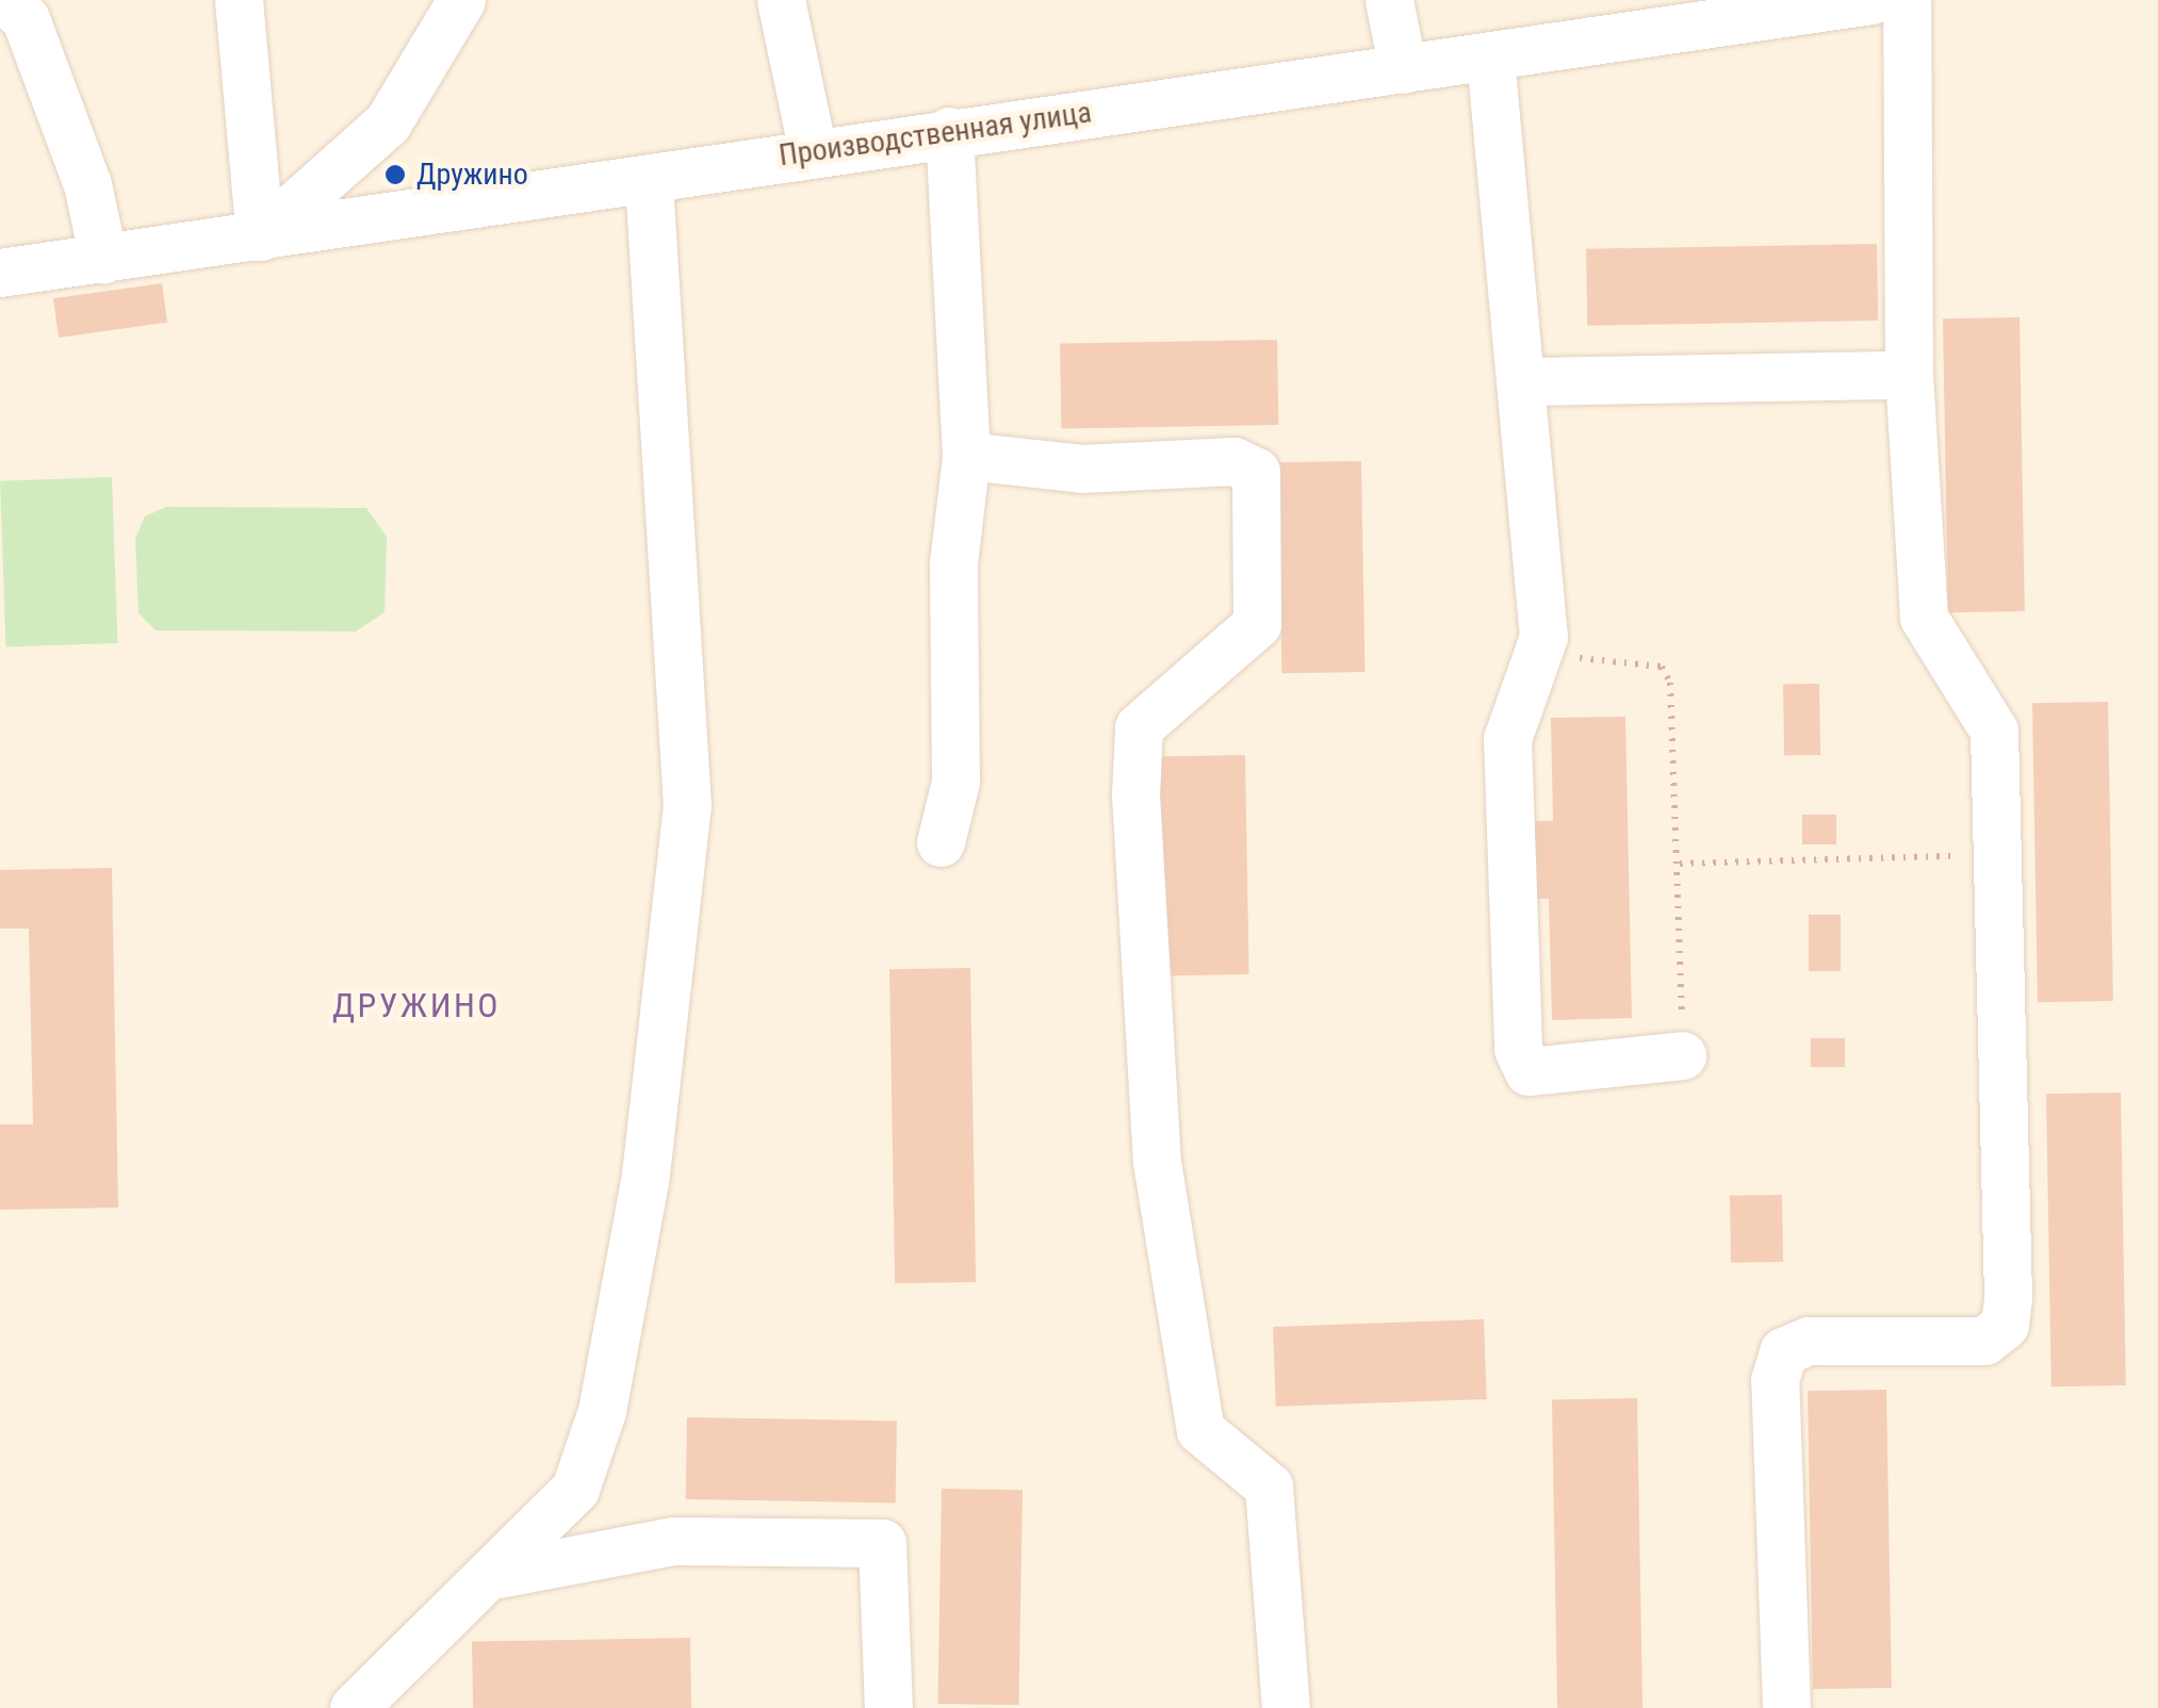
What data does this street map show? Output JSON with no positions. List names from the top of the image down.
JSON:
{
  "streets": {
    "street": ["Производственная улица"]
  },
  "districts": ["ДРУЖИНО"],
  "places": ["Дружино"]
}
